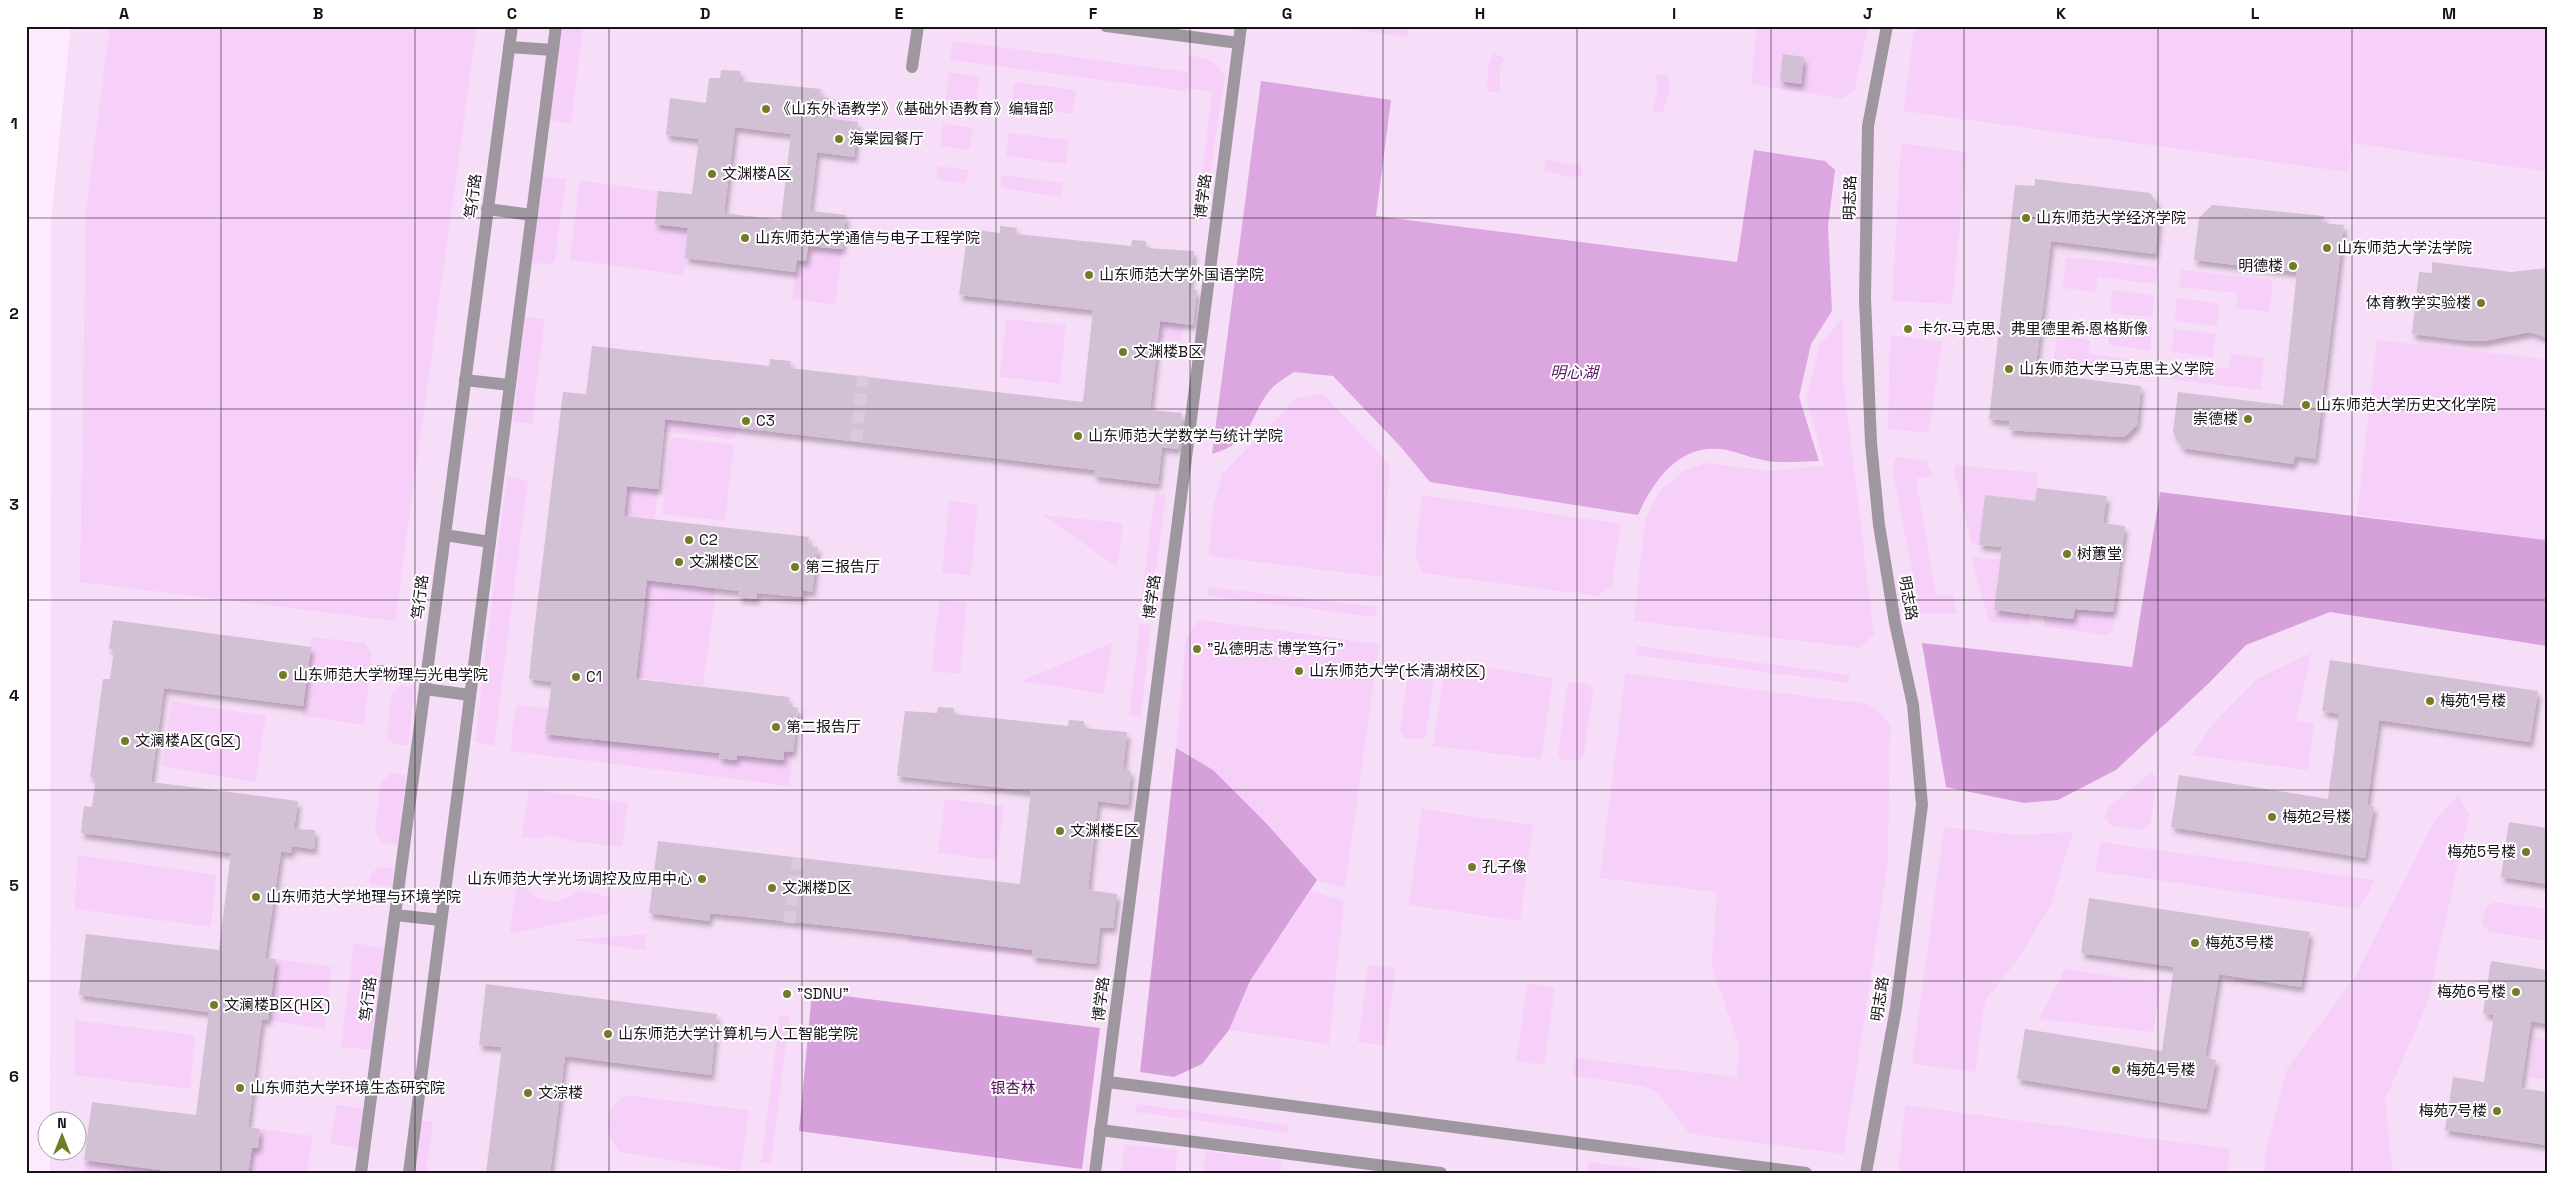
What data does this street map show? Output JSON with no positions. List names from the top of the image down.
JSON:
{
  "streets": {
    "street": ["笃行路", "博学路", "明志路"]
  },
  "water": ["明心湖"],
  "parks": ["银杏林"],
  "places": [
    "《山东外语教学》《基础外语教育》编辑部",
    "海棠园餐厅",
    "文渊楼A区",
    "山东师范大学经济学院",
    "山东师范大学通信与电子工程学院",
    "山东师范大学法学院",
    "明德楼",
    "山东师范大学外国语学院",
    "体育教学实验楼",
    "卡尔·马克思、弗里德里希·恩格斯像",
    "文渊楼B区",
    "山东师范大学马克思主义学院",
    "山东师范大学历史文化学院",
    "崇德楼",
    "C3",
    "山东师范大学数学与统计学院",
    "C2",
    "树蕙堂",
    "文渊楼C区",
    "第三报告厅",
    "\"弘德明志 博学笃行\"",
    "山东师范大学(长清湖校区)",
    "山东师范大学物理与光电学院",
    "C1",
    "梅苑1号楼",
    "第二报告厅",
    "文澜楼A区(G区)",
    "梅苑2号楼",
    "文渊楼E区",
    "梅苑5号楼",
    "孔子像",
    "山东师范大学光场调控及应用中心",
    "文渊楼D区",
    "山东师范大学地理与环境学院",
    "梅苑3号楼",
    "梅苑6号楼",
    "\"SDNU\"",
    "文澜楼B区(H区)",
    "山东师范大学计算机与人工智能学院",
    "梅苑4号楼",
    "山东师范大学环境生态研究院",
    "文淙楼",
    "梅苑7号楼"
  ],
  "north": "top",
  "grid": {
    "columns": [
      "A",
      "B",
      "C",
      "D",
      "E",
      "F",
      "G",
      "H",
      "I",
      "J",
      "K",
      "L",
      "M"
    ],
    "rows": [
      "1",
      "2",
      "3",
      "4",
      "5",
      "6"
    ]
  }
}
